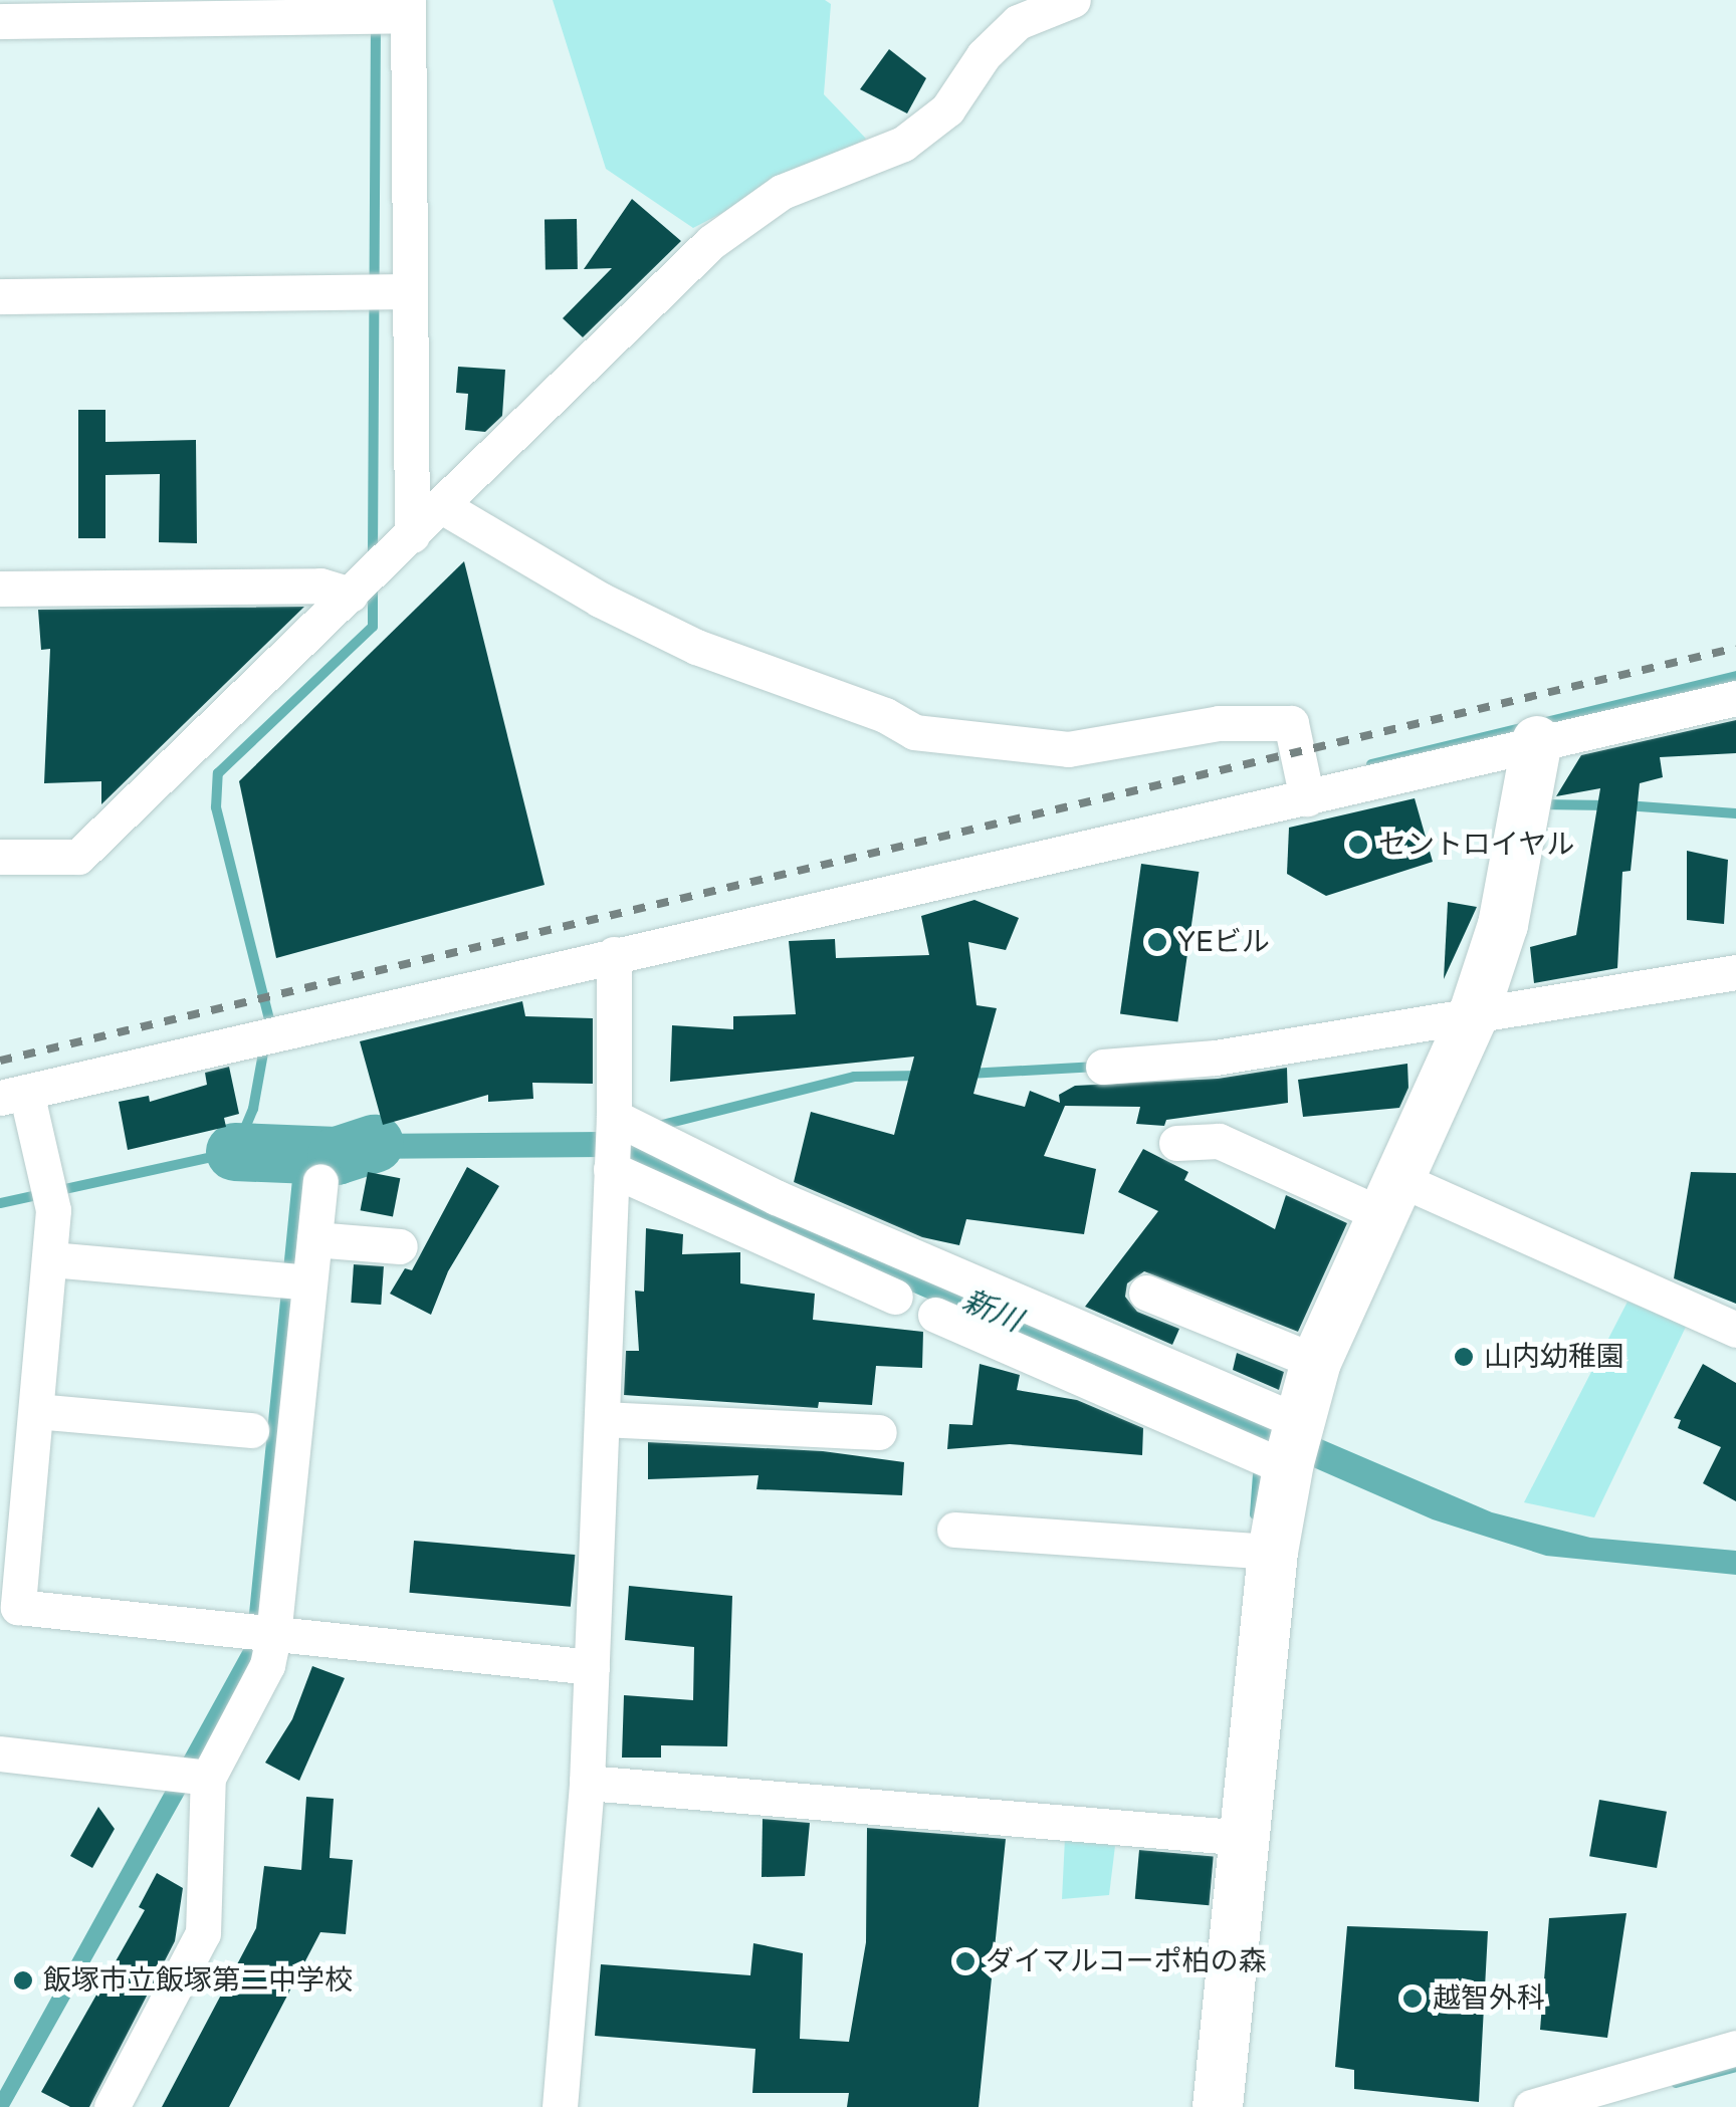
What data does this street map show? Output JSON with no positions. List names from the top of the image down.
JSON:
{
  "water": ["新川"],
  "places": [
    "セントロイヤル",
    "YEビル",
    "山内幼稚園",
    "ダイマルコーポ柏の森",
    "飯塚市立飯塚第二中学校",
    "越智外科"
  ]
}
